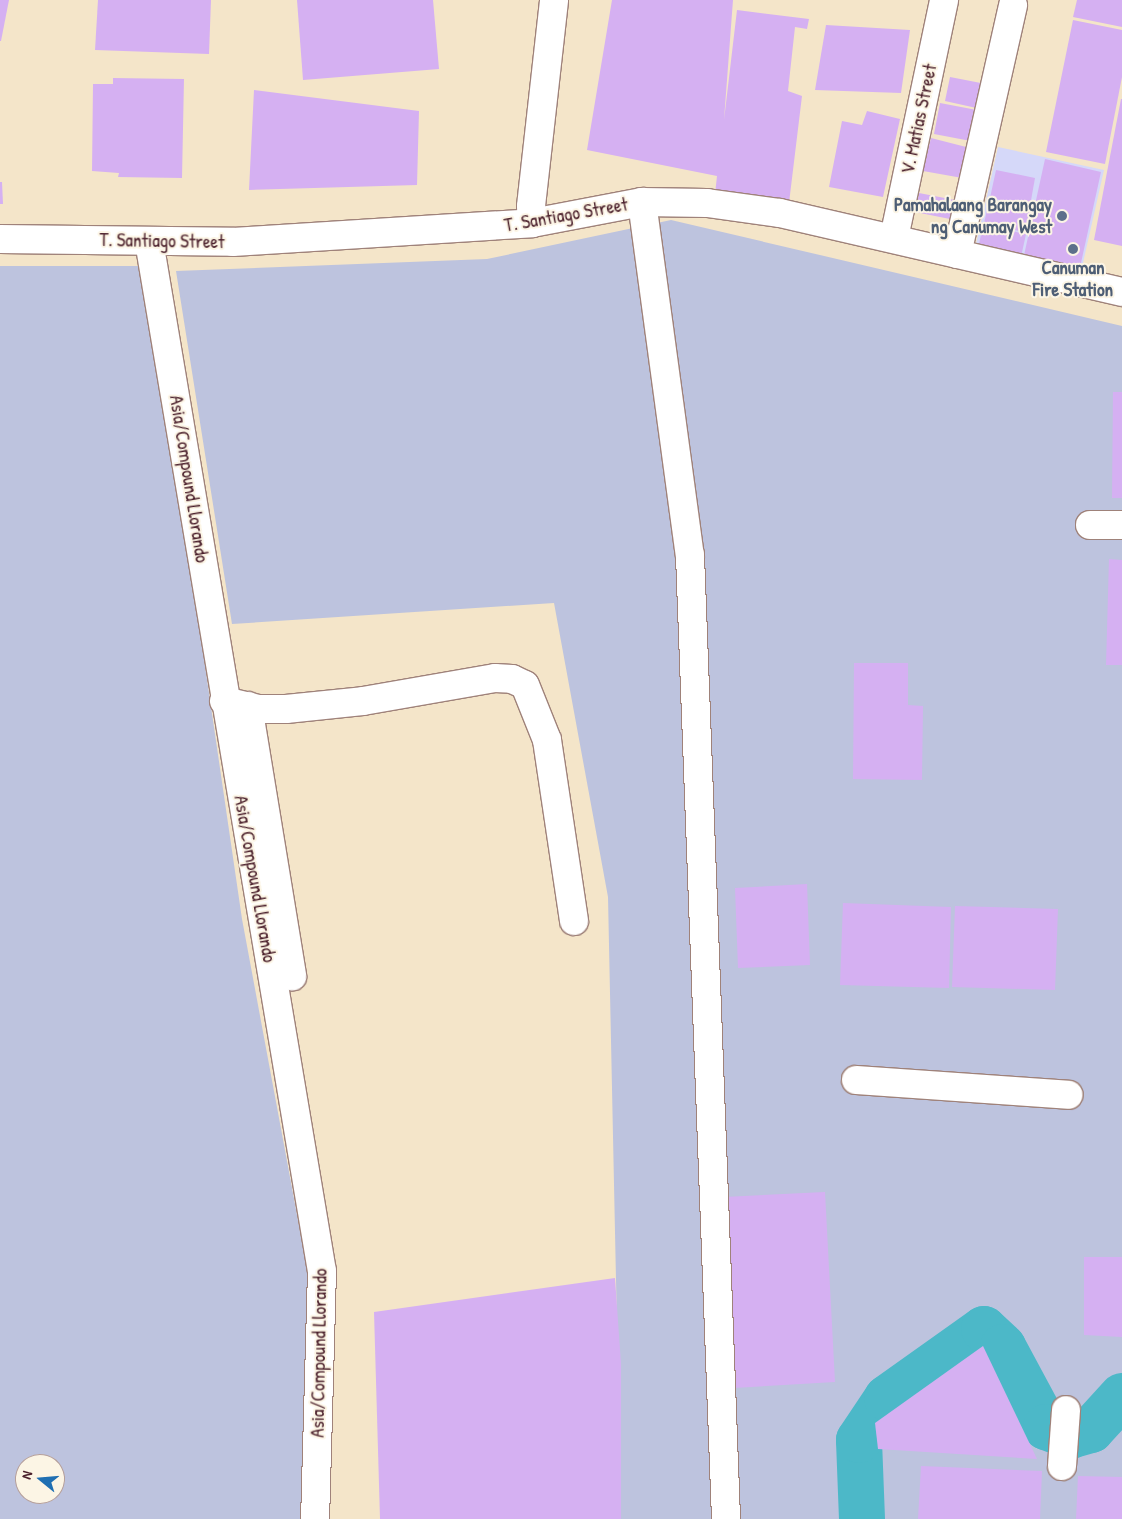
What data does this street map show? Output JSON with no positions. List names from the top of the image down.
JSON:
{
  "streets": {
    "street": ["V. Matias Street", "T. Santiago Street", "Asia/Compound Llorando"]
  },
  "crossings": [
    ["V. Matias Street", "T. Santiago Street"],
    ["T. Santiago Street", "Asia/Compound Llorando"]
  ],
  "places": ["Pamahalaang Barangay ng Canumay West", "Canuman Fire Station"],
  "north": "left"
}
